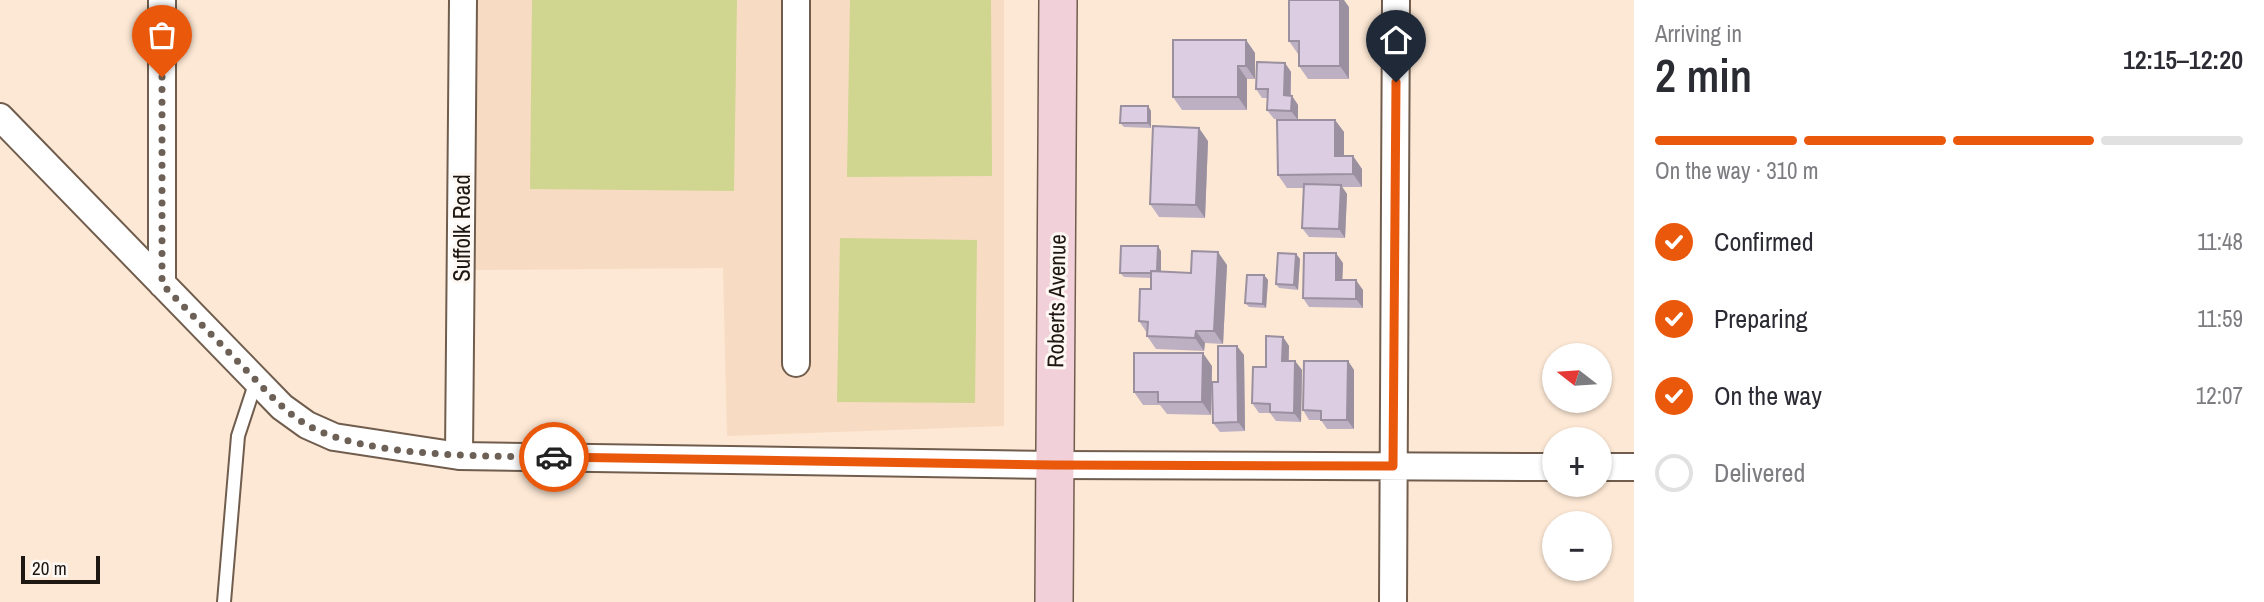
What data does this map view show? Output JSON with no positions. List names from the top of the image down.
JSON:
{
  "streets": {
    "main road": ["Roberts Avenue"],
    "street": ["Suffolk Road"]
  },
  "scale_bar": "20 m",
  "north": "left",
  "page": {
    "heading": ["2 min", "Arriving in", "12:15–12:20"],
    "bar": "On the way · 310 m",
    "list": [
      ["Confirmed", "11:48"],
      ["Preparing", "11:59"],
      ["On the way", "12:07"],
      "Delivered"
    ],
    "map_buttons": ["+", "−"],
    "scale": "20 m"
  }
}
